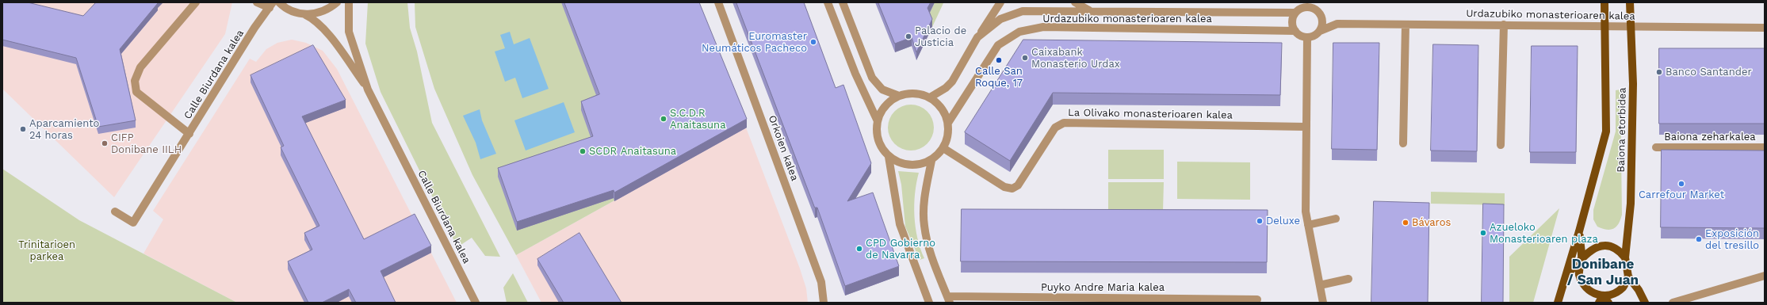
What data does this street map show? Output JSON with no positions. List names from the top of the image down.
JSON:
{
  "streets": {
    "main road": ["Baiona etorbidea"],
    "street": [
      "Urdazubiko monasterioaren kalea",
      "Calle Biurdana kalea",
      "La Olivako monasterioaren kalea",
      "Baiona zeharkalea",
      "Orkoien kalea",
      "Puyko Andre Maria kalea"
    ]
  },
  "crossings": [
    ["Urdazubiko monasterioaren kalea", "La Olivako monasterioaren kalea"],
    ["Urdazubiko monasterioaren kalea", "Baiona etorbidea"]
  ],
  "districts": ["Donibane / San Juan"],
  "parks": ["Trinitarioen parkea"],
  "places": [
    "Palacio de Justicia",
    "Euromaster Neumáticos Pacheco",
    "Caixabank Monasterio Urdax",
    "Calle San Roque, 17",
    "Banco Santander",
    "S.C.D.R Anaitasuna",
    "Aparcamiento 24 horas",
    "CIFP Donibane IILH",
    "SCDR Anaitasuna",
    "Carrefour Market",
    "Deluxe",
    "Bávaros",
    "Azueloko Monasterioaren plaza",
    "Exposición del tresillo",
    "CPD Gobierno de Navarra"
  ]
}
